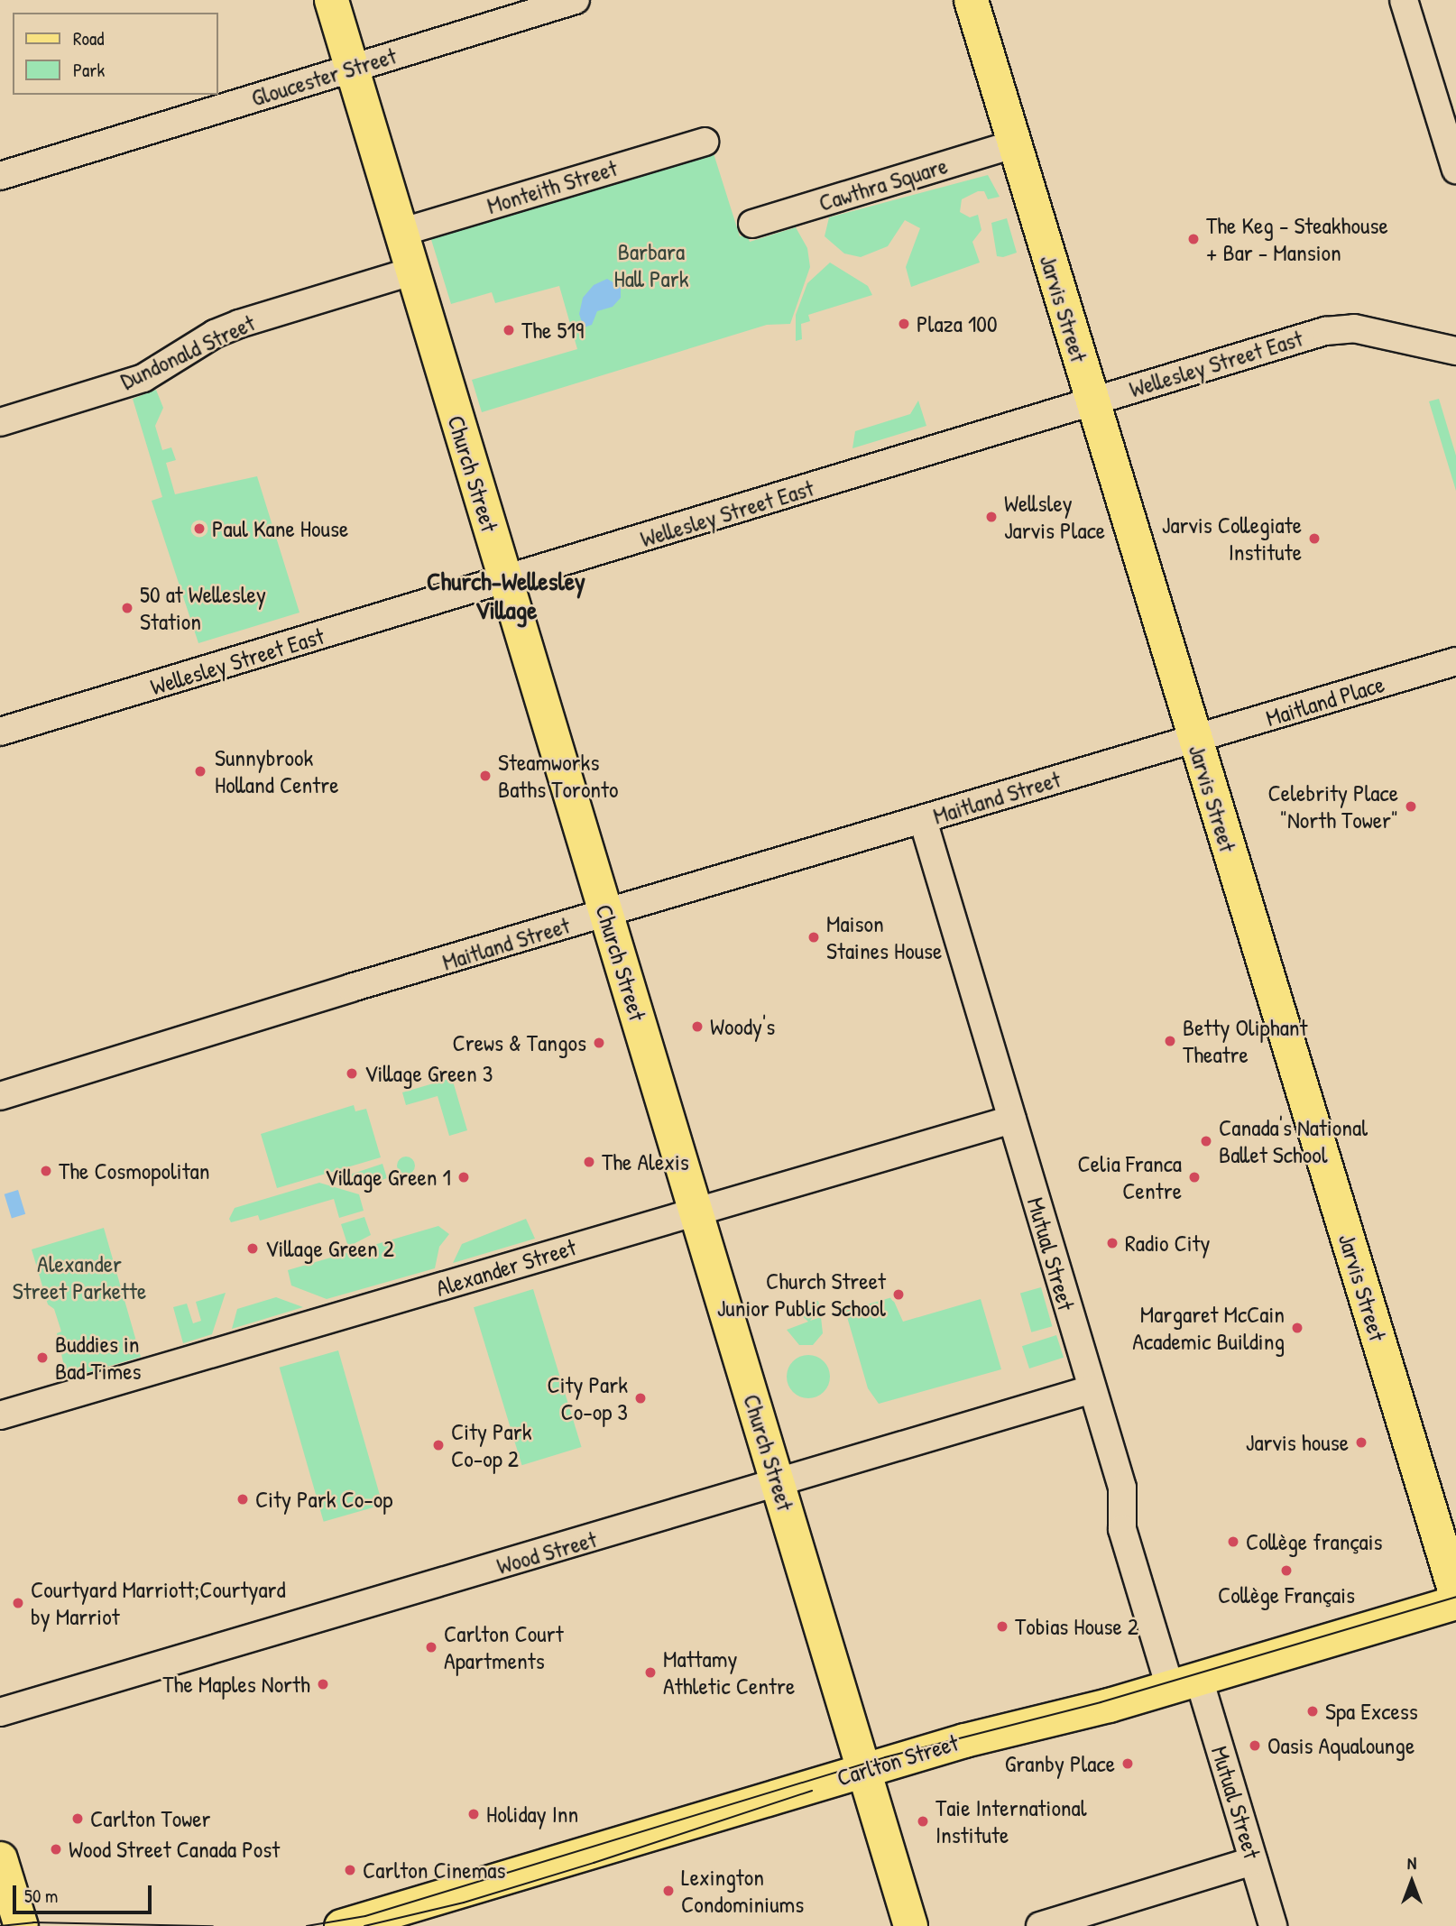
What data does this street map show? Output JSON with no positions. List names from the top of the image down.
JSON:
{
  "streets": {
    "main road": ["Jarvis Street", "Church Street", "Carlton Street"],
    "street": [
      "Gloucester Street",
      "Cawthra Square",
      "Monteith Street",
      "Dundonald Street",
      "Wellesley Street East",
      "Maitland Place",
      "Maitland Street",
      "Mutual Street",
      "Alexander Street",
      "Wood Street"
    ]
  },
  "crossings": [
    ["Gloucester Street", "Church Street"],
    ["Cawthra Square", "Jarvis Street"],
    ["Monteith Street", "Church Street"],
    ["Jarvis Street", "Wellesley Street East"],
    ["Jarvis Street", "Maitland Place"],
    ["Jarvis Street", "Maitland Street"],
    ["Dundonald Street", "Church Street"],
    ["Wellesley Street East", "Church Street"],
    ["Church Street", "Maitland Street"],
    ["Church Street", "Alexander Street"],
    ["Church Street", "Wood Street"],
    ["Church Street", "Carlton Street"],
    ["Maitland Place", "Maitland Street"],
    ["Maitland Street", "Mutual Street"],
    ["Mutual Street", "Alexander Street"],
    ["Mutual Street", "Wood Street"],
    ["Mutual Street", "Carlton Street"]
  ],
  "districts": ["Church-Wellesley Village"],
  "parks": ["Barbara Hall Park", "Alexander Street Parkette"],
  "places": [
    "The Keg - Steakhouse + Bar - Mansion",
    "Plaza 100",
    "The 519",
    "Wellsley Jarvis Place",
    "Paul Kane House",
    "Jarvis Collegiate Institute",
    "50 at Wellesley Station",
    "Sunnybrook Holland Centre",
    "Steamworks Baths Toronto",
    "Celebrity Place \"North Tower\"",
    "Maison Staines House",
    "Woody's",
    "Betty Oliphant Theatre",
    "Crews & Tangos",
    "Village Green 3",
    "Canada's National Ballet School",
    "The Alexis",
    "The Cosmopolitan",
    "Village Green 1",
    "Celia Franca Centre",
    "Radio City",
    "Village Green 2",
    "Church Street Junior Public School",
    "Margaret McCain Academic Building",
    "Buddies in Bad Times",
    "City Park Co-op 3",
    "Jarvis house",
    "City Park Co-op 2",
    "City Park Co-op",
    "Collège français",
    "Collège Français",
    "Courtyard Marriott;Courtyard by Marriot",
    "Tobias House 2",
    "Carlton Court Apartments",
    "Mattamy Athletic Centre",
    "The Maples North",
    "Spa Excess",
    "Oasis Aqualounge",
    "Granby Place",
    "Holiday Inn",
    "Carlton Tower",
    "Taie International Institute",
    "Wood Street Canada Post",
    "Carlton Cinemas",
    "Lexington Condominiums"
  ],
  "legend": ["Road", "Park"],
  "scale_bar": "50 m",
  "north": "top"
}
